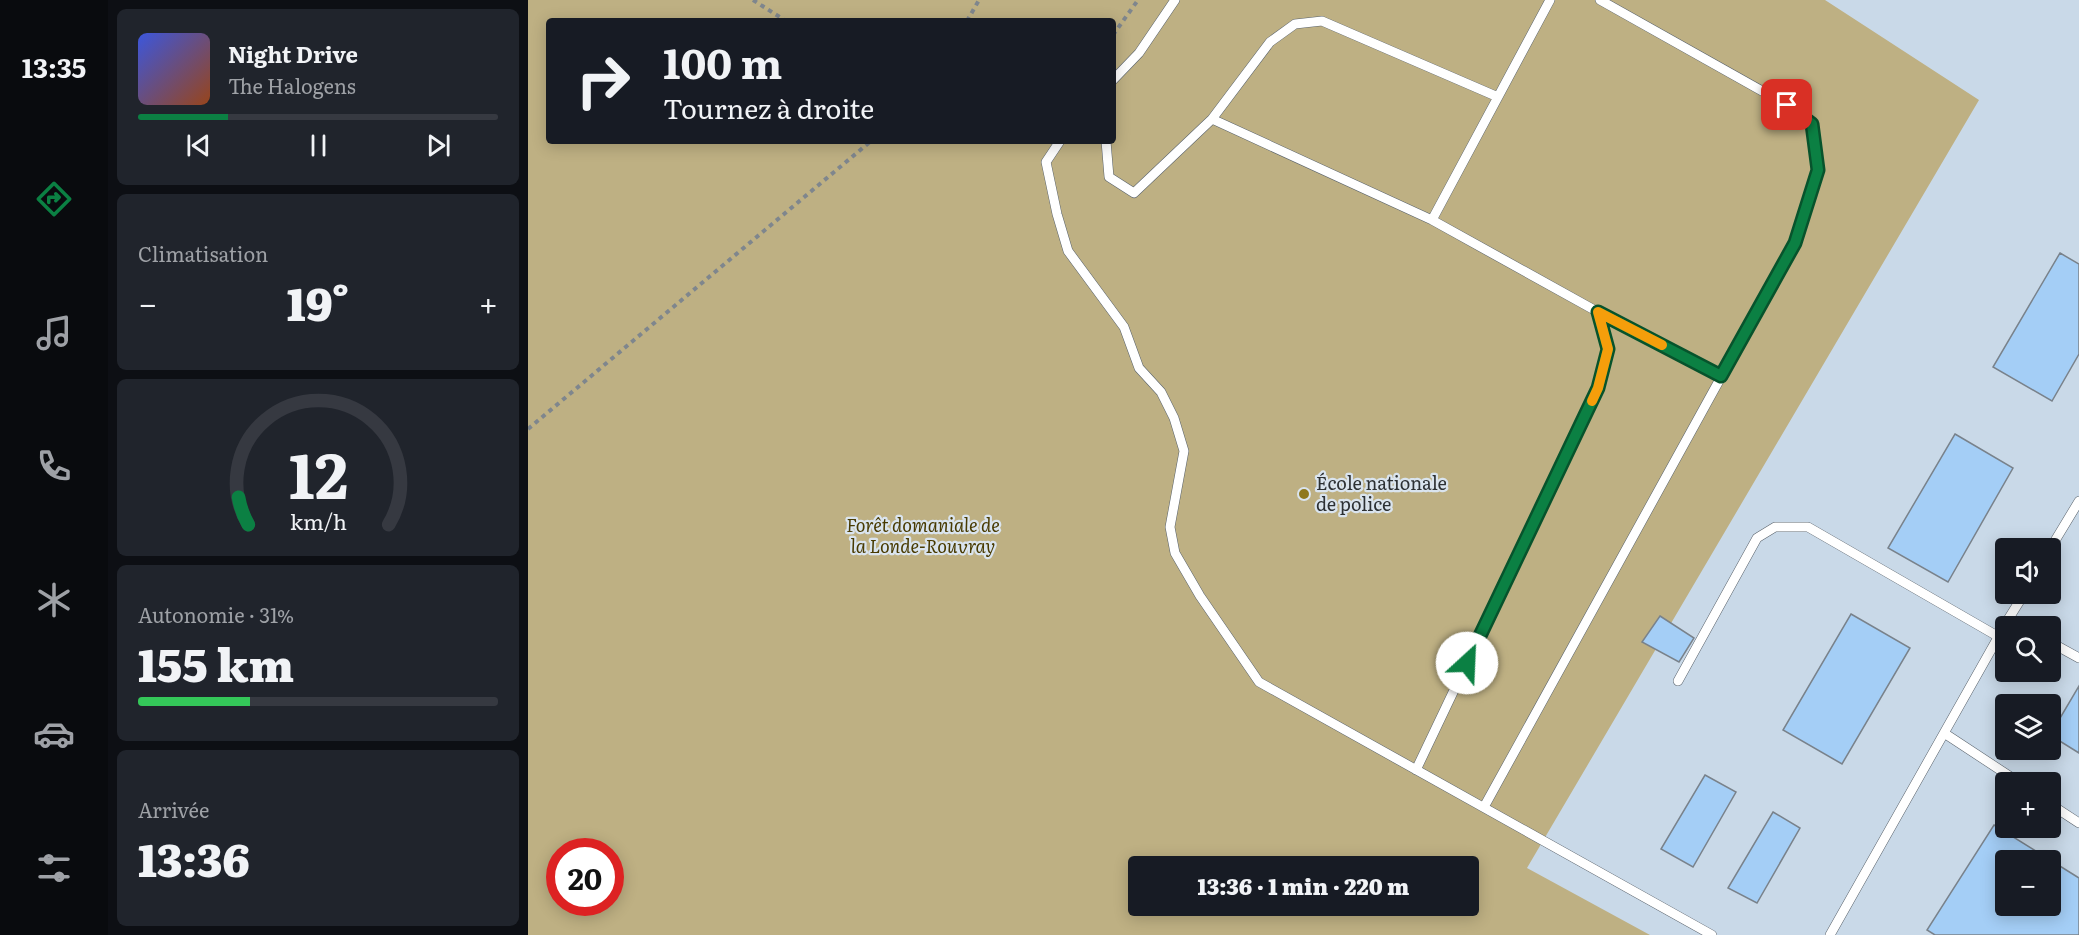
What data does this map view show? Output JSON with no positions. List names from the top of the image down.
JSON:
{
  "parks": ["Forêt domaniale de la Londe-Rouvray"],
  "places": ["École nationale de police"],
  "page": {
    "tabs": "13:35",
    "turn": ["100 m", "Tournez à droite"],
    "song": ["Night Drive", "The Halogens"],
    "tile": [
      "Climatisation",
      ["Autonomie · 31%", "155 km"],
      ["Arrivée", "13:36"]
    ],
    "heat": ["−", "19°", "+"],
    "map_buttons": ["+", "−"],
    "limit": "20",
    "trip": "13:36 · 1 min · 220 m",
    "gauge": ["12", "km/h"]
  }
}
